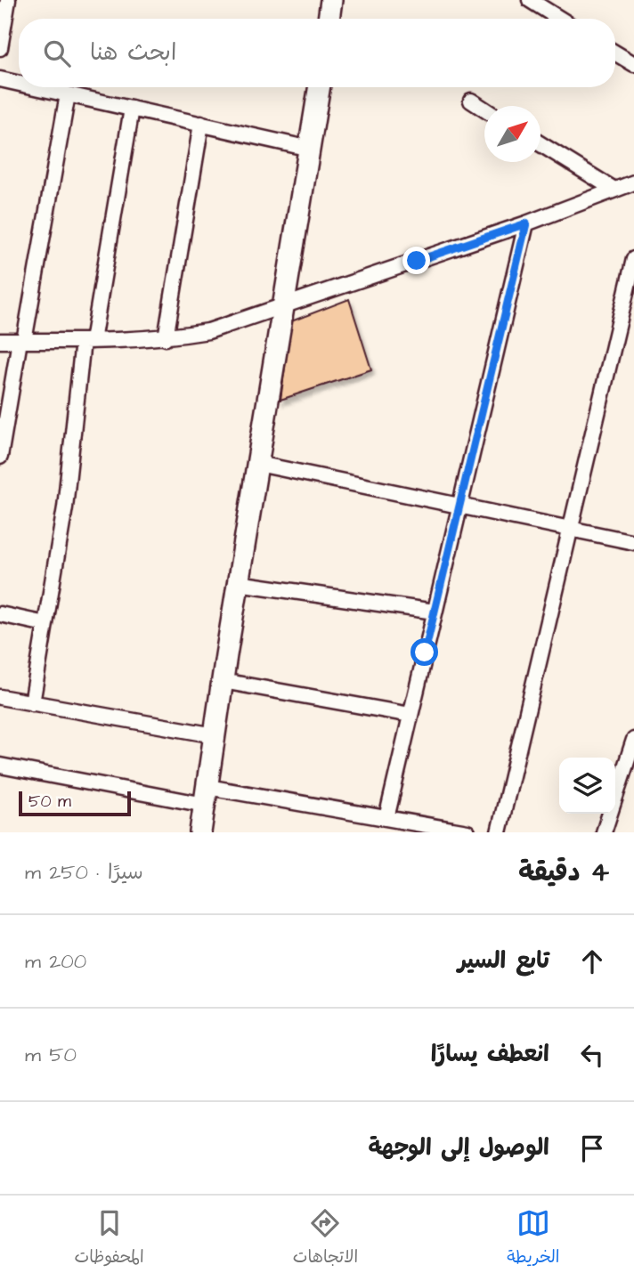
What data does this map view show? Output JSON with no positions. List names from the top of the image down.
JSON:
{
  "scale_bar": "50 m",
  "north": "top right",
  "page": {
    "search": "ابحث هنا",
    "scale": "50 m",
    "heading": ["4 دقيقة", "سيرًا · 250 m"],
    "list": [
      ["تابع السير", "200 m"],
      ["انعطف يسارًا", "50 m"],
      "الوصول إلى الوجهة"
    ],
    "nav": ["الخريطة", "الاتجاهات", "المحفوظات"]
  }
}
